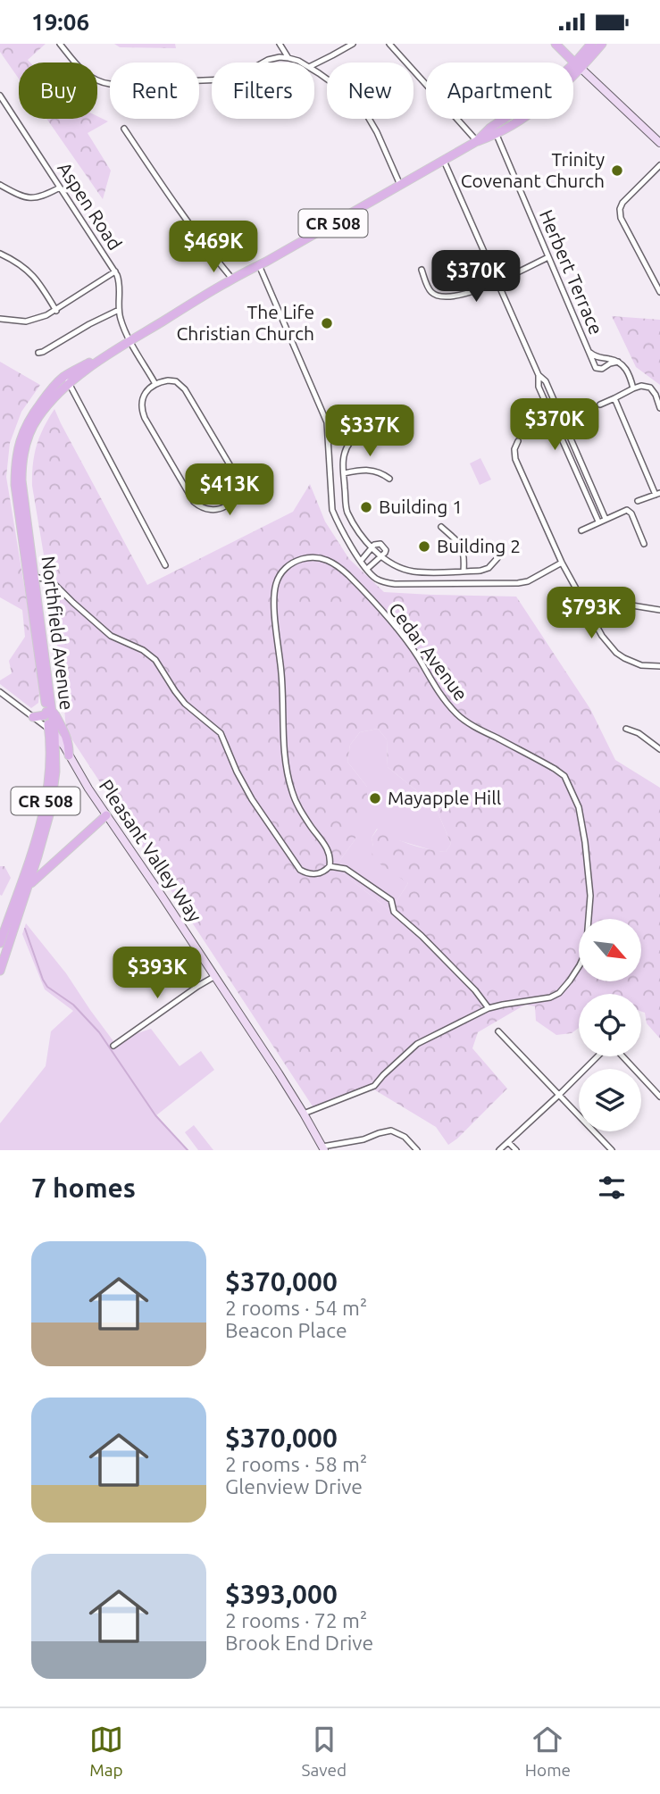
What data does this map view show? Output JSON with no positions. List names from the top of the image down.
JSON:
{
  "streets": {
    "main road": ["CR 508", "Northfield Avenue", "Pleasant Valley Way"],
    "street": ["Aspen Road", "Herbert Terrace", "Cedar Avenue"]
  },
  "crossings": [
    ["Aspen Road", "Northfield Avenue"],
    ["CR 508", "Herbert Terrace"],
    ["CR 508", "Northfield Avenue"],
    ["Northfield Avenue", "Pleasant Valley Way"],
    ["Cedar Avenue", "Pleasant Valley Way"]
  ],
  "places": [
    "Trinity Covenant Church",
    "The Life Christian Church",
    "Building 1",
    "Building 2",
    "Mayapple Hill"
  ],
  "north": "bottom right",
  "page": {
    "status": "19:06",
    "chip": [
      "Buy",
      "Rent",
      "Filters",
      "New",
      "Apartment"
    ],
    "price": [
      "$469K",
      "$370K",
      "$370K",
      "$337K",
      "$413K",
      "$793K",
      "$393K"
    ],
    "heading": "7 homes",
    "list": [
      {
        "name": "$370,000",
        "note": "2 rooms · 54 m² · Beacon Place"
      },
      {
        "name": "$370,000",
        "note": "2 rooms · 58 m² · Glenview Drive"
      },
      {
        "name": "$393,000",
        "note": "2 rooms · 72 m² · Brook End Drive"
      }
    ],
    "tabs": ["Map", "Saved", "Home"]
  }
}
